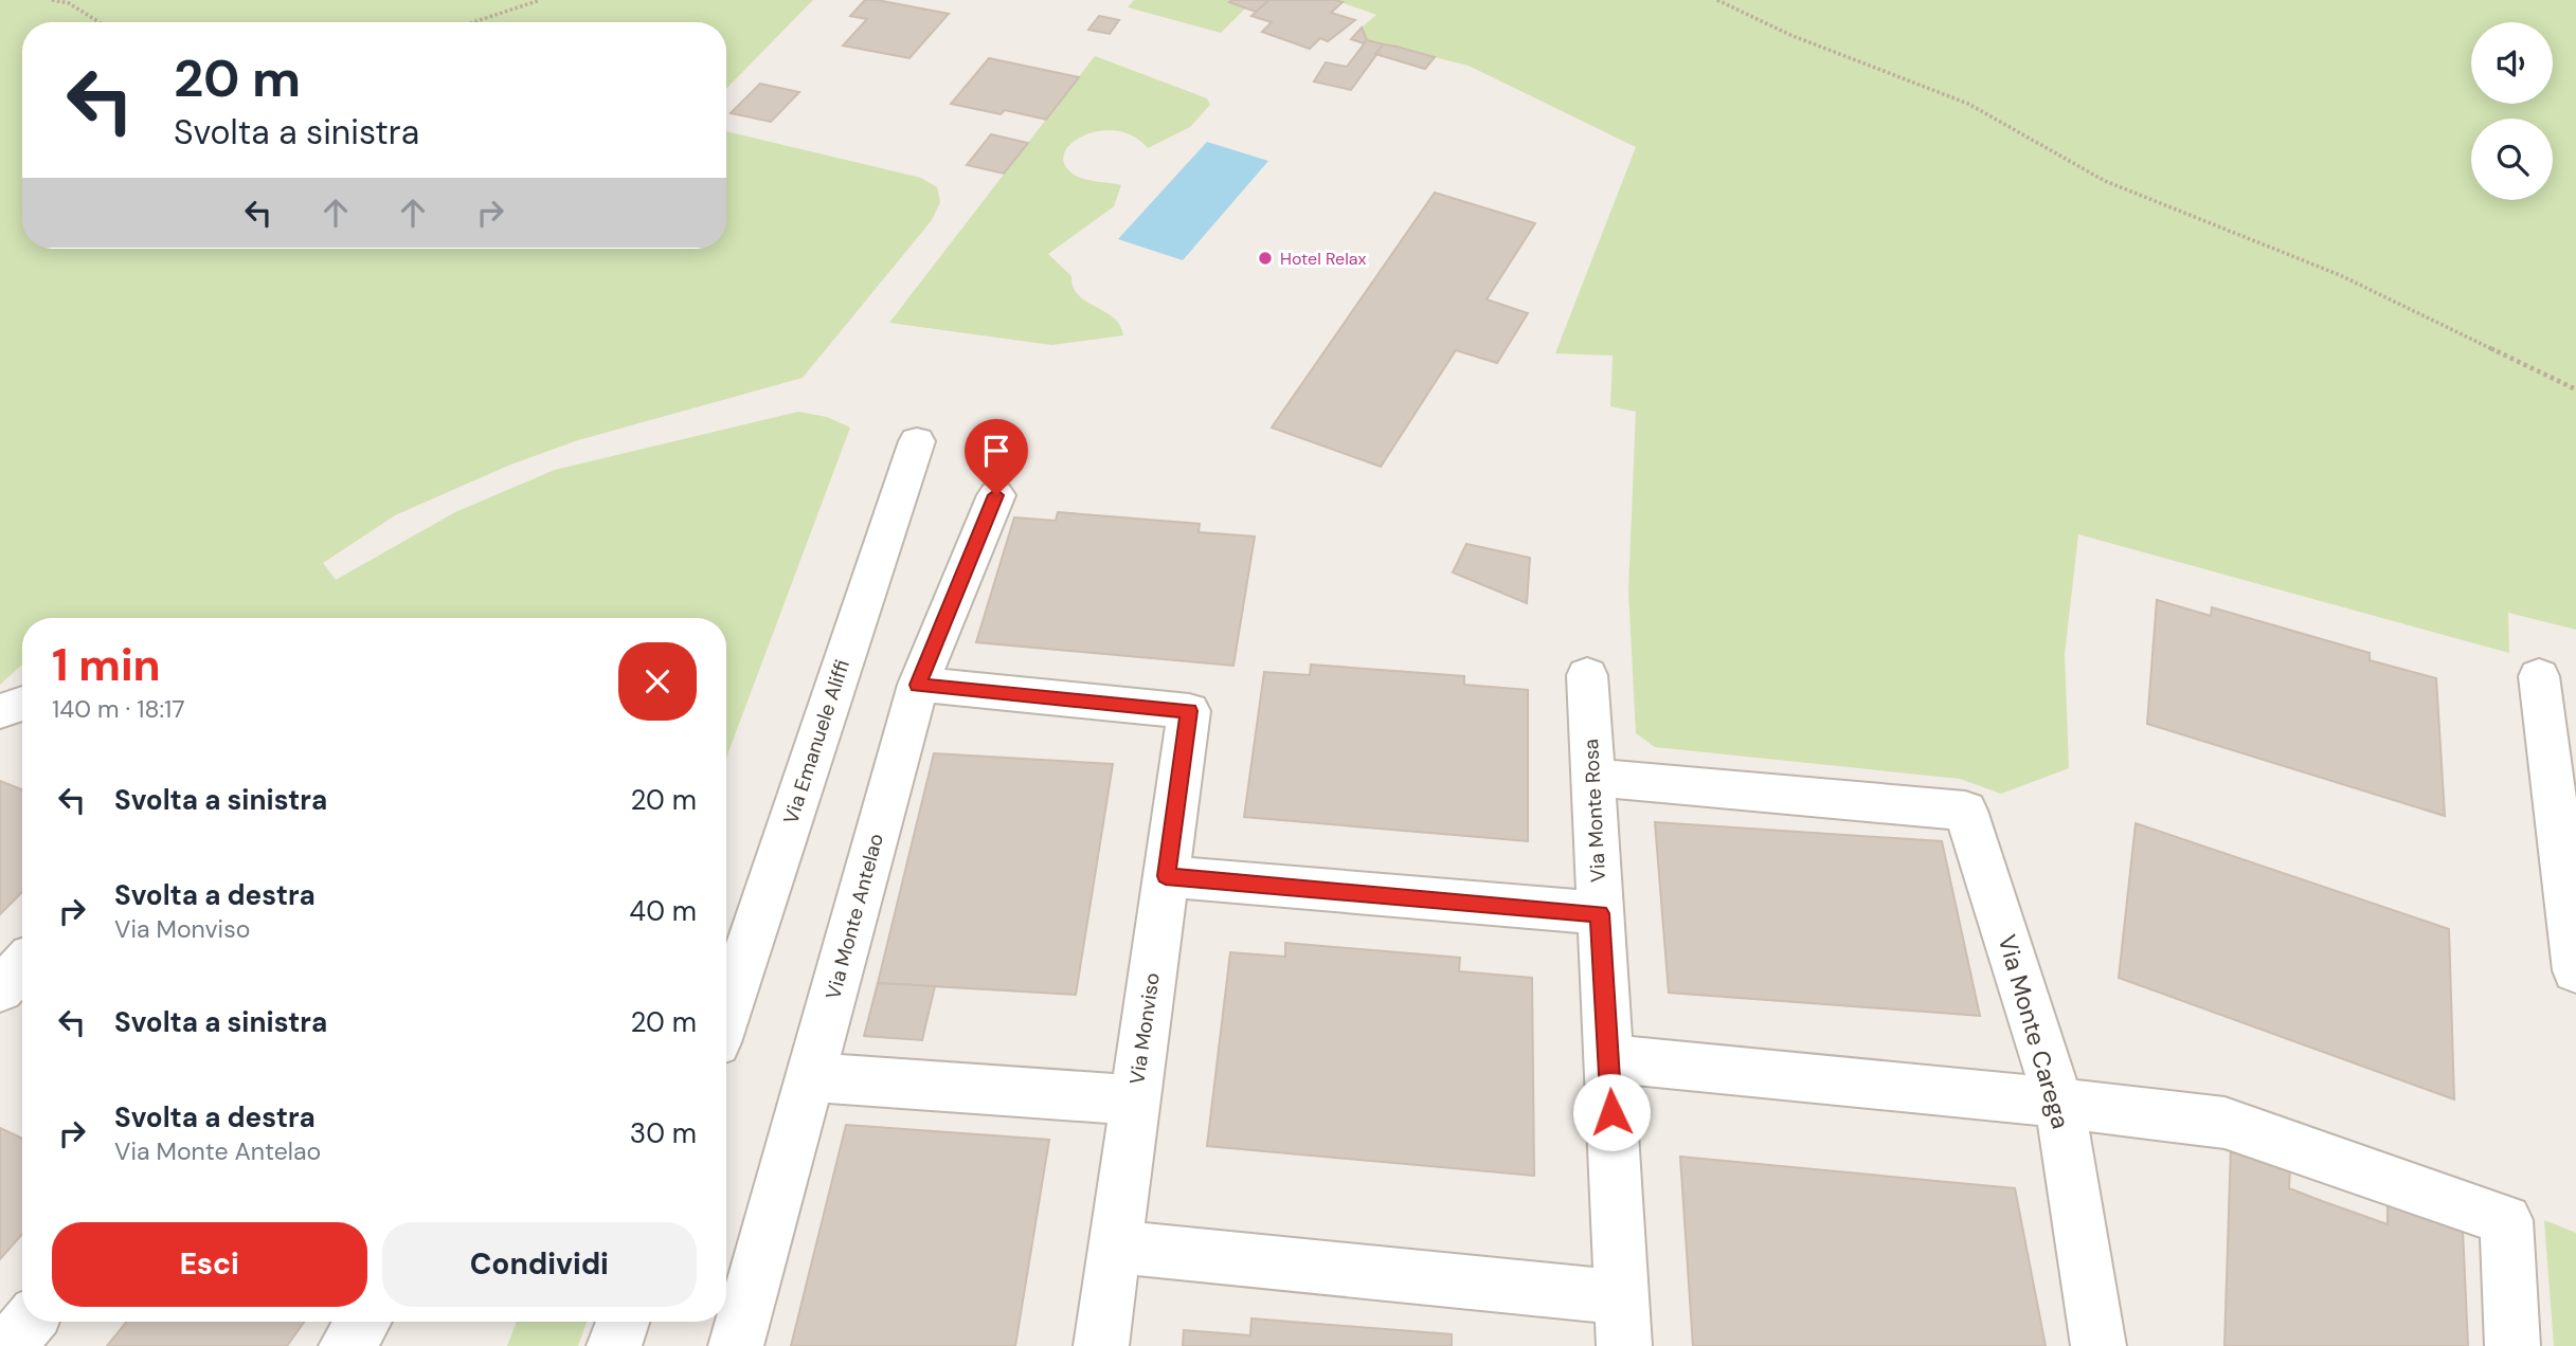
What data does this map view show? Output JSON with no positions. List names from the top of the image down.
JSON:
{
  "streets": {
    "street": [
      "Via Emanuele Aliffi",
      "Via Monte Rosa",
      "Via Monte Antelao",
      "Via Monviso",
      "Via Monte Carega"
    ]
  },
  "crossings": [
    ["Via Monte Rosa", "Via Monte Carega"],
    ["Via Monte Antelao", "Via Monviso"]
  ],
  "places": ["Hotel Relax"],
  "page": {
    "turn": ["20 m", "Svolta a sinistra"],
    "heading": ["1 min", "140 m · 18:17"],
    "list": [
      {
        "name": "Svolta a sinistra",
        "value": "20 m"
      },
      {
        "name": "Svolta a destra",
        "note": "Via Monviso",
        "value": "40 m"
      },
      {
        "name": "Svolta a sinistra",
        "value": "20 m"
      },
      {
        "name": "Svolta a destra",
        "note": "Via Monte Antelao",
        "value": "30 m"
      }
    ],
    "buttons": ["Esci", "Condividi"]
  }
}
